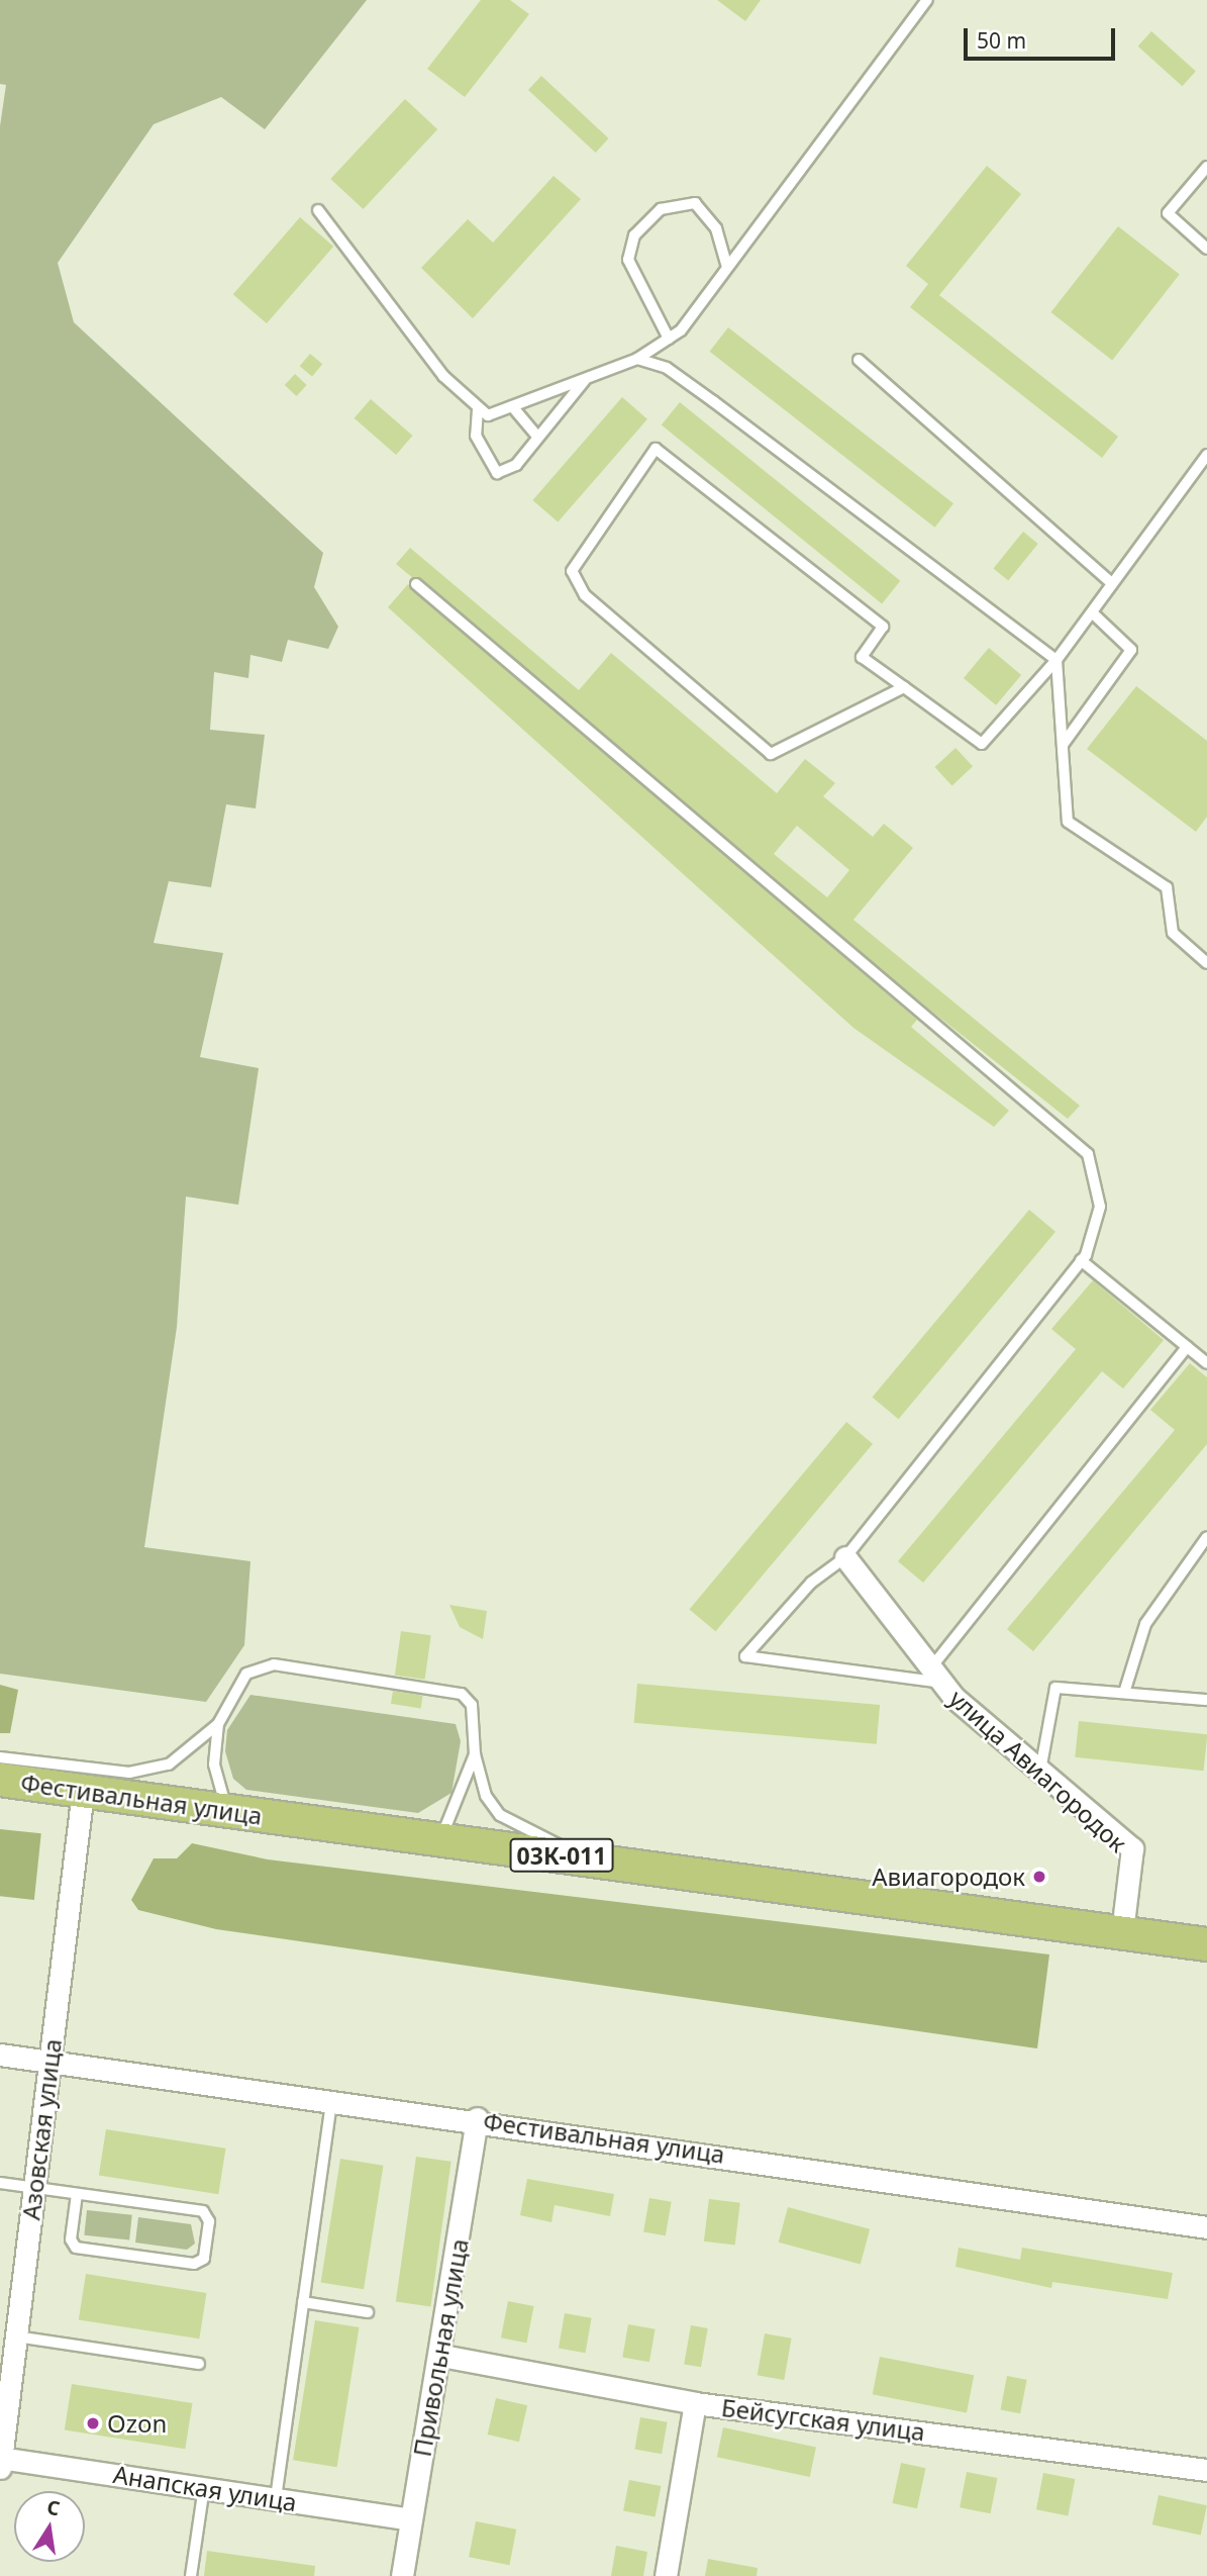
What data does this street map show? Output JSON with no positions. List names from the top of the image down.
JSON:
{
  "streets": {
    "main road": ["Фестивальная улица", "03К-011"],
    "street": [
      "улица Авиагородок",
      "Азовская улица",
      "Привольная улица",
      "Бейсугская улица",
      "Анапская улица"
    ]
  },
  "crossings": [
    ["улица Авиагородок", "Фестивальная улица"],
    ["Фестивальная улица", "Азовская улица"],
    ["Фестивальная улица", "Привольная улица"],
    ["Азовская улица", "Анапская улица"],
    ["Привольная улица", "Бейсугская улица"],
    ["Привольная улица", "Анапская улица"]
  ],
  "places": ["Авиагородок", "Ozon"],
  "scale_bar": "50 m",
  "north": "top"
}
